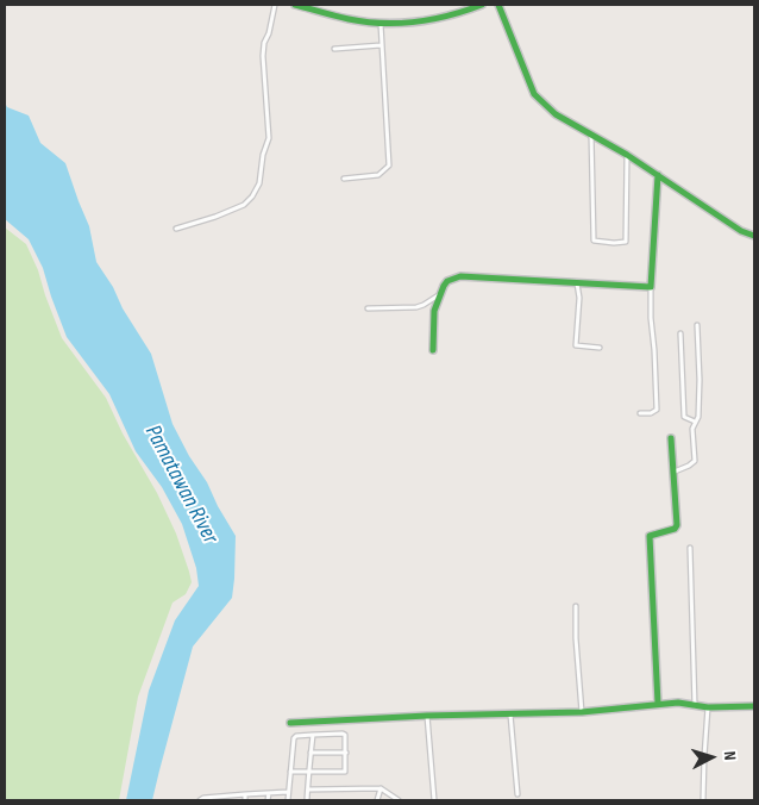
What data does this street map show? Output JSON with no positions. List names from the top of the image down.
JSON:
{
  "water": ["Pamatawan River"],
  "north": "right"
}
